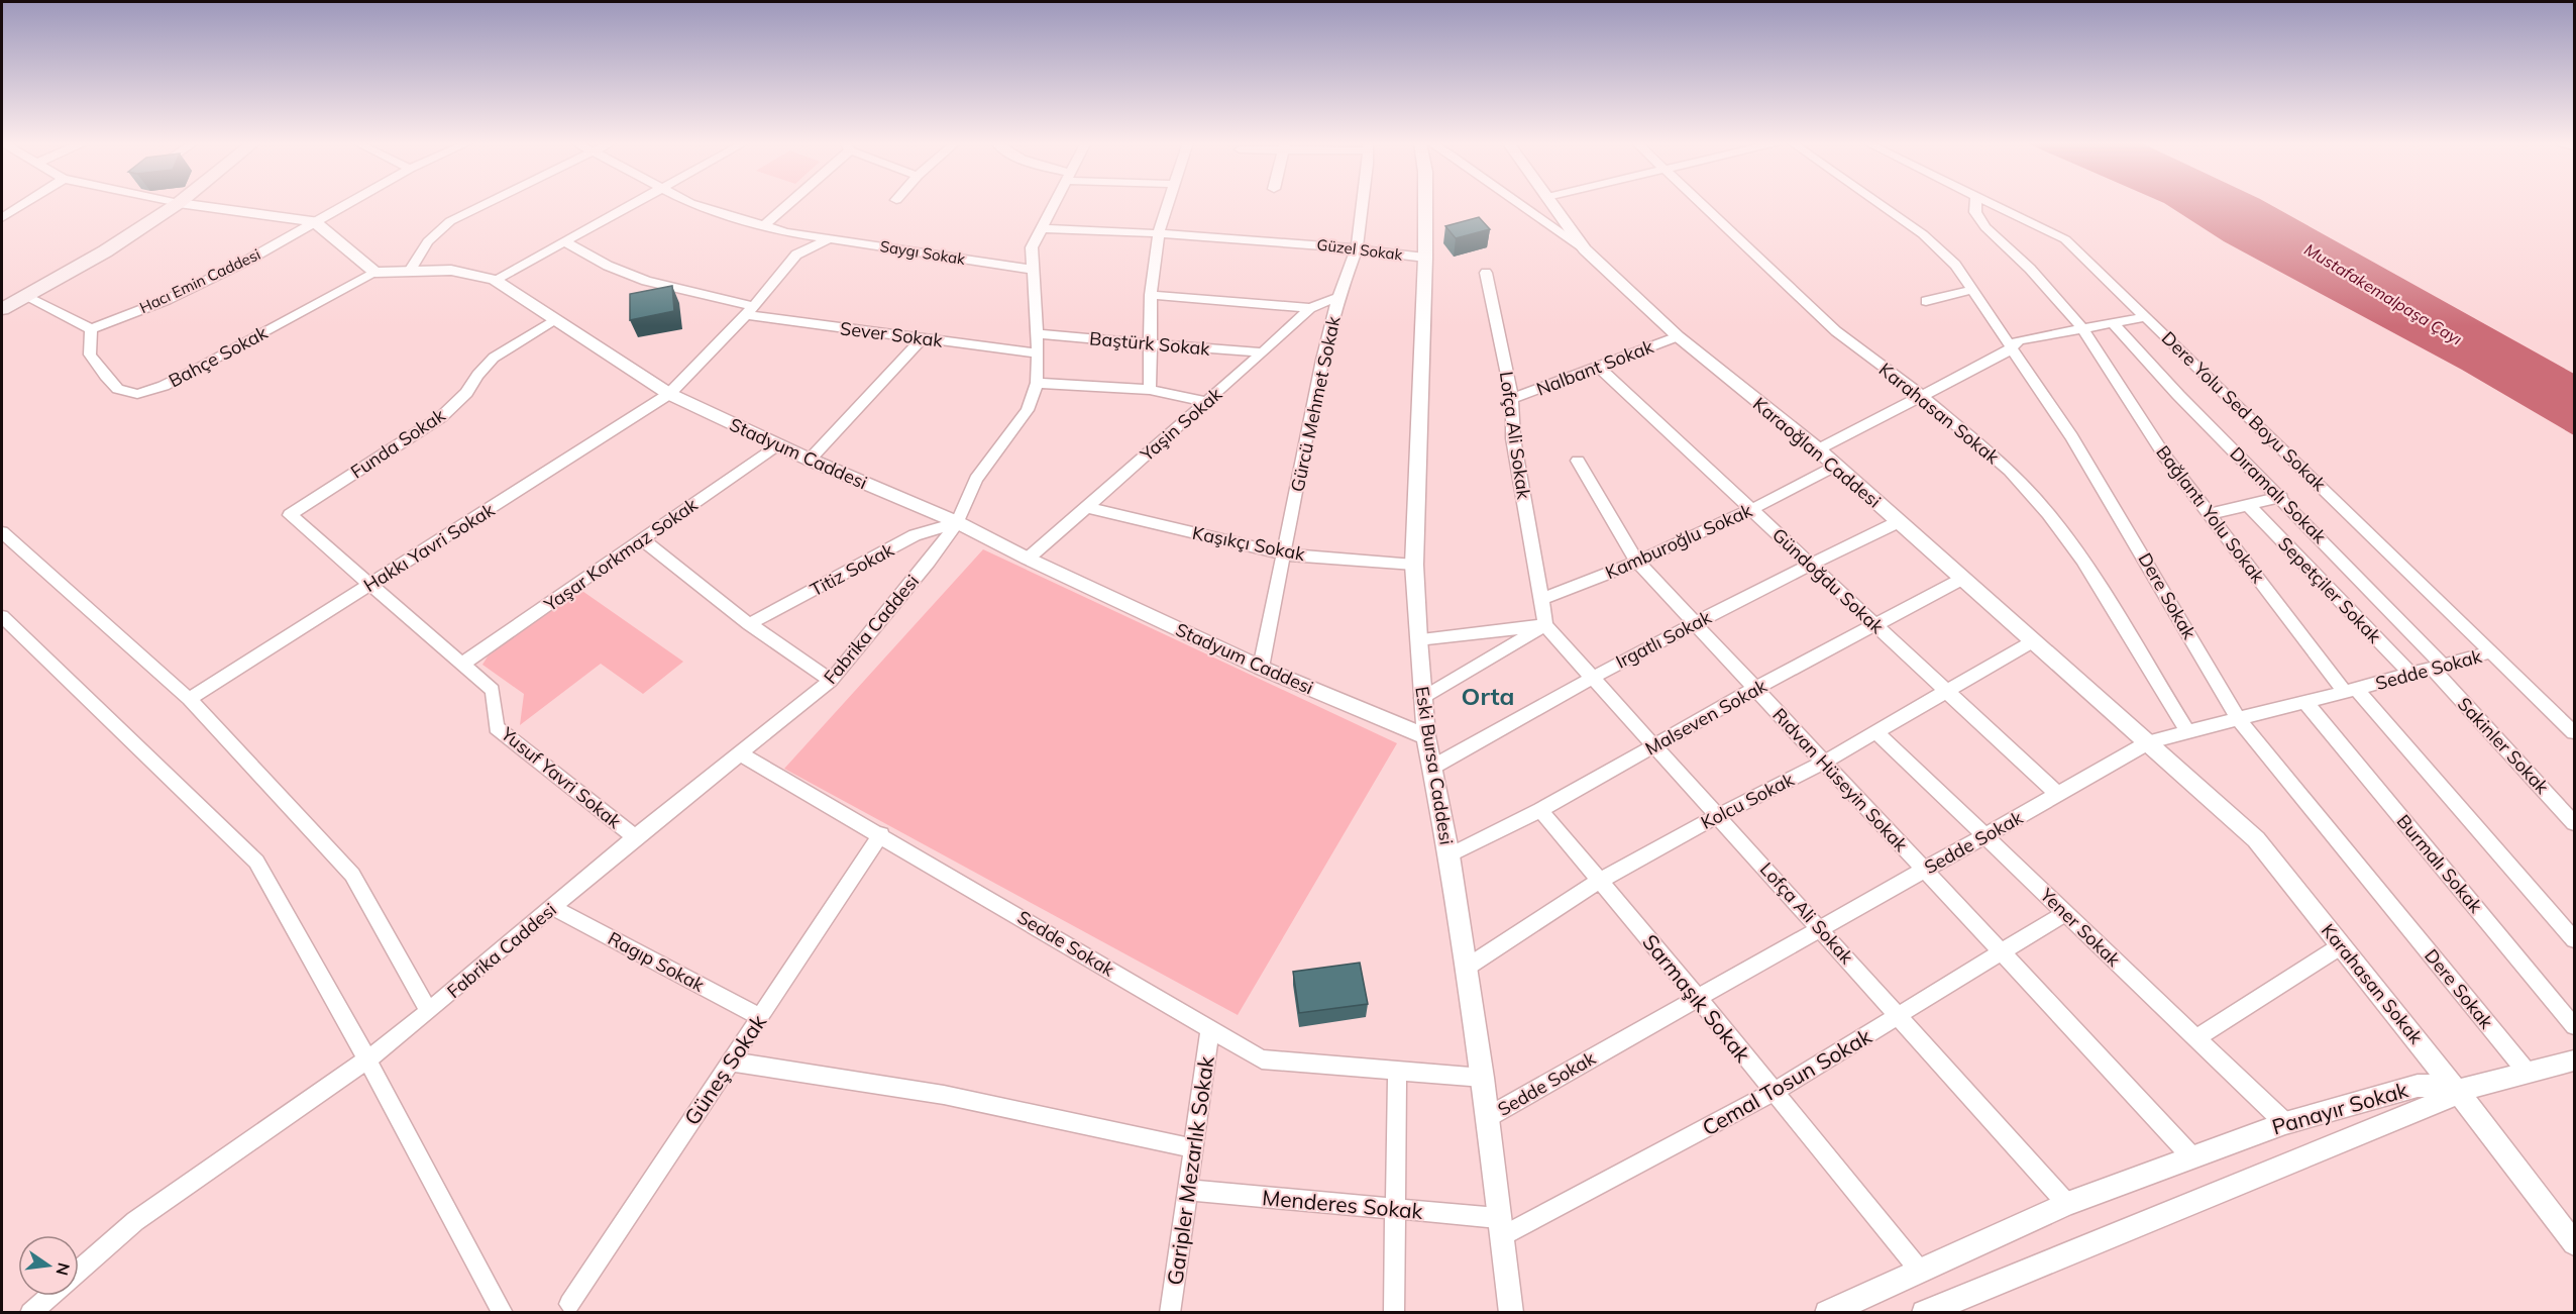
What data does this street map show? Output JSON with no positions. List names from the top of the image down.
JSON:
{
  "streets": {
    "street": [
      "Güzel Sokak",
      "Saygı Sokak",
      "Hacı Emin Caddesi",
      "Sever Sokak",
      "Baştürk Sokak",
      "Bahçe Sokak",
      "Nalbant Sokak",
      "Gürcü Mehmet Sokak",
      "Dere Yolu Sed Boyu Sokak",
      "Karahasan Sokak",
      "Yaşin Sokak",
      "Lofça Ali Sokak",
      "Funda Sokak",
      "Karaoğlan Caddesi",
      "Stadyum Caddesi",
      "Dıramalı Sokak",
      "Bağlantı Yolu Sokak",
      "Kamburoğlu Sokak",
      "Kaşıkçı Sokak",
      "Hakkı Yavri Sokak",
      "Yaşar Korkmaz Sokak",
      "Titiz Sokak",
      "Gündoğdu Sokak",
      "Sepetçiler Sokak",
      "Dere Sokak",
      "Fabrika Caddesi",
      "Irgatlı Sokak",
      "Sedde Sokak",
      "Malseven Sokak",
      "Sakinler Sokak",
      "Eski Bursa Caddesi",
      "Yusuf Yavri Sokak",
      "Rıdvan Hüseyin Sokak",
      "Kolcu Sokak",
      "Burmalı Sokak",
      "Yener Sokak",
      "Ragıp Sokak",
      "Sarmaşık Sokak",
      "Güneş Sokak",
      "Cemal Tosun Sokak",
      "Panayır Sokak",
      "Garipler Mezarlık Sokak",
      "Menderes Sokak"
    ]
  },
  "crossings": [
    ["Güzel Sokak", "Gürcü Mehmet Sokak"],
    ["Güzel Sokak", "Fabrika Caddesi"],
    ["Güzel Sokak", "Eski Bursa Caddesi"],
    ["Saygı Sokak", "Fabrika Caddesi"],
    ["Hacı Emin Caddesi", "Bahçe Sokak"],
    ["Sever Sokak", "Hakkı Yavri Sokak"],
    ["Sever Sokak", "Fabrika Caddesi"],
    ["Baştürk Sokak", "Yaşin Sokak"],
    ["Baştürk Sokak", "Fabrika Caddesi"],
    ["Bahçe Sokak", "Stadyum Caddesi"],
    ["Nalbant Sokak", "Lofça Ali Sokak"],
    ["Nalbant Sokak", "Karaoğlan Caddesi"],
    ["Nalbant Sokak", "Gündoğdu Sokak"],
    ["Gürcü Mehmet Sokak", "Yaşin Sokak"],
    ["Gürcü Mehmet Sokak", "Stadyum Caddesi"],
    ["Gürcü Mehmet Sokak", "Kaşıkçı Sokak"],
    ["Dere Yolu Sed Boyu Sokak", "Sedde Sokak"],
    ["Karahasan Sokak", "Karaoğlan Caddesi"],
    ["Karahasan Sokak", "Sedde Sokak"],
    ["Karahasan Sokak", "Panayır Sokak"],
    ["Yaşin Sokak", "Stadyum Caddesi"],
    ["Yaşin Sokak", "Kaşıkçı Sokak"],
    ["Lofça Ali Sokak", "Kamburoğlu Sokak"],
    ["Lofça Ali Sokak", "Irgatlı Sokak"],
    ["Lofça Ali Sokak", "Sedde Sokak"],
    ["Lofça Ali Sokak", "Malseven Sokak"],
    ["Lofça Ali Sokak", "Kolcu Sokak"],
    ["Lofça Ali Sokak", "Cemal Tosun Sokak"],
    ["Lofça Ali Sokak", "Panayır Sokak"],
    ["Funda Sokak", "Stadyum Caddesi"],
    ["Funda Sokak", "Yusuf Yavri Sokak"],
    ["Karaoğlan Caddesi", "Kamburoğlu Sokak"],
    ["Karaoğlan Caddesi", "Irgatlı Sokak"],
    ["Karaoğlan Caddesi", "Sedde Sokak"],
    ["Karaoğlan Caddesi", "Malseven Sokak"],
    ["Karaoğlan Caddesi", "Kolcu Sokak"],
    ["Stadyum Caddesi", "Hakkı Yavri Sokak"],
    ["Stadyum Caddesi", "Yaşar Korkmaz Sokak"],
    ["Stadyum Caddesi", "Titiz Sokak"],
    ["Stadyum Caddesi", "Fabrika Caddesi"],
    ["Stadyum Caddesi", "Eski Bursa Caddesi"],
    ["Dıramalı Sokak", "Sedde Sokak"],
    ["Dıramalı Sokak", "Sakinler Sokak"],
    ["Bağlantı Yolu Sokak", "Sedde Sokak"],
    ["Kamburoğlu Sokak", "Gündoğdu Sokak"],
    ["Kamburoğlu Sokak", "Rıdvan Hüseyin Sokak"],
    ["Kaşıkçı Sokak", "Eski Bursa Caddesi"],
    ["Hakkı Yavri Sokak", "Yusuf Yavri Sokak"],
    ["Yaşar Korkmaz Sokak", "Yusuf Yavri Sokak"],
    ["Titiz Sokak", "Fabrika Caddesi"],
    ["Gündoğdu Sokak", "Irgatlı Sokak"],
    ["Gündoğdu Sokak", "Sedde Sokak"],
    ["Gündoğdu Sokak", "Malseven Sokak"],
    ["Gündoğdu Sokak", "Kolcu Sokak"],
    ["Sepetçiler Sokak", "Sedde Sokak"],
    ["Dere Sokak", "Sedde Sokak"],
    ["Fabrika Caddesi", "Sedde Sokak"],
    ["Fabrika Caddesi", "Yusuf Yavri Sokak"],
    ["Fabrika Caddesi", "Ragıp Sokak"],
    ["Irgatlı Sokak", "Eski Bursa Caddesi"],
    ["Irgatlı Sokak", "Rıdvan Hüseyin Sokak"],
    ["Sedde Sokak", "Sakinler Sokak"],
    ["Sedde Sokak", "Eski Bursa Caddesi"],
    ["Sedde Sokak", "Rıdvan Hüseyin Sokak"],
    ["Sedde Sokak", "Burmalı Sokak"],
    ["Sedde Sokak", "Yener Sokak"],
    ["Sedde Sokak", "Sarmaşık Sokak"],
    ["Sedde Sokak", "Güneş Sokak"],
    ["Sedde Sokak", "Garipler Mezarlık Sokak"],
    ["Malseven Sokak", "Eski Bursa Caddesi"],
    ["Malseven Sokak", "Rıdvan Hüseyin Sokak"],
    ["Malseven Sokak", "Sarmaşık Sokak"],
    ["Eski Bursa Caddesi", "Kolcu Sokak"],
    ["Eski Bursa Caddesi", "Cemal Tosun Sokak"],
    ["Eski Bursa Caddesi", "Menderes Sokak"],
    ["Rıdvan Hüseyin Sokak", "Kolcu Sokak"],
    ["Rıdvan Hüseyin Sokak", "Cemal Tosun Sokak"],
    ["Rıdvan Hüseyin Sokak", "Panayır Sokak"],
    ["Kolcu Sokak", "Yener Sokak"],
    ["Kolcu Sokak", "Sarmaşık Sokak"],
    ["Yener Sokak", "Cemal Tosun Sokak"],
    ["Yener Sokak", "Panayır Sokak"],
    ["Ragıp Sokak", "Güneş Sokak"],
    ["Sarmaşık Sokak", "Cemal Tosun Sokak"],
    ["Sarmaşık Sokak", "Panayır Sokak"],
    ["Cemal Tosun Sokak", "Menderes Sokak"],
    ["Garipler Mezarlık Sokak", "Menderes Sokak"]
  ],
  "districts": ["Orta"],
  "water": ["Mustafakemalpaşa Çayı"],
  "north": "right"
}
